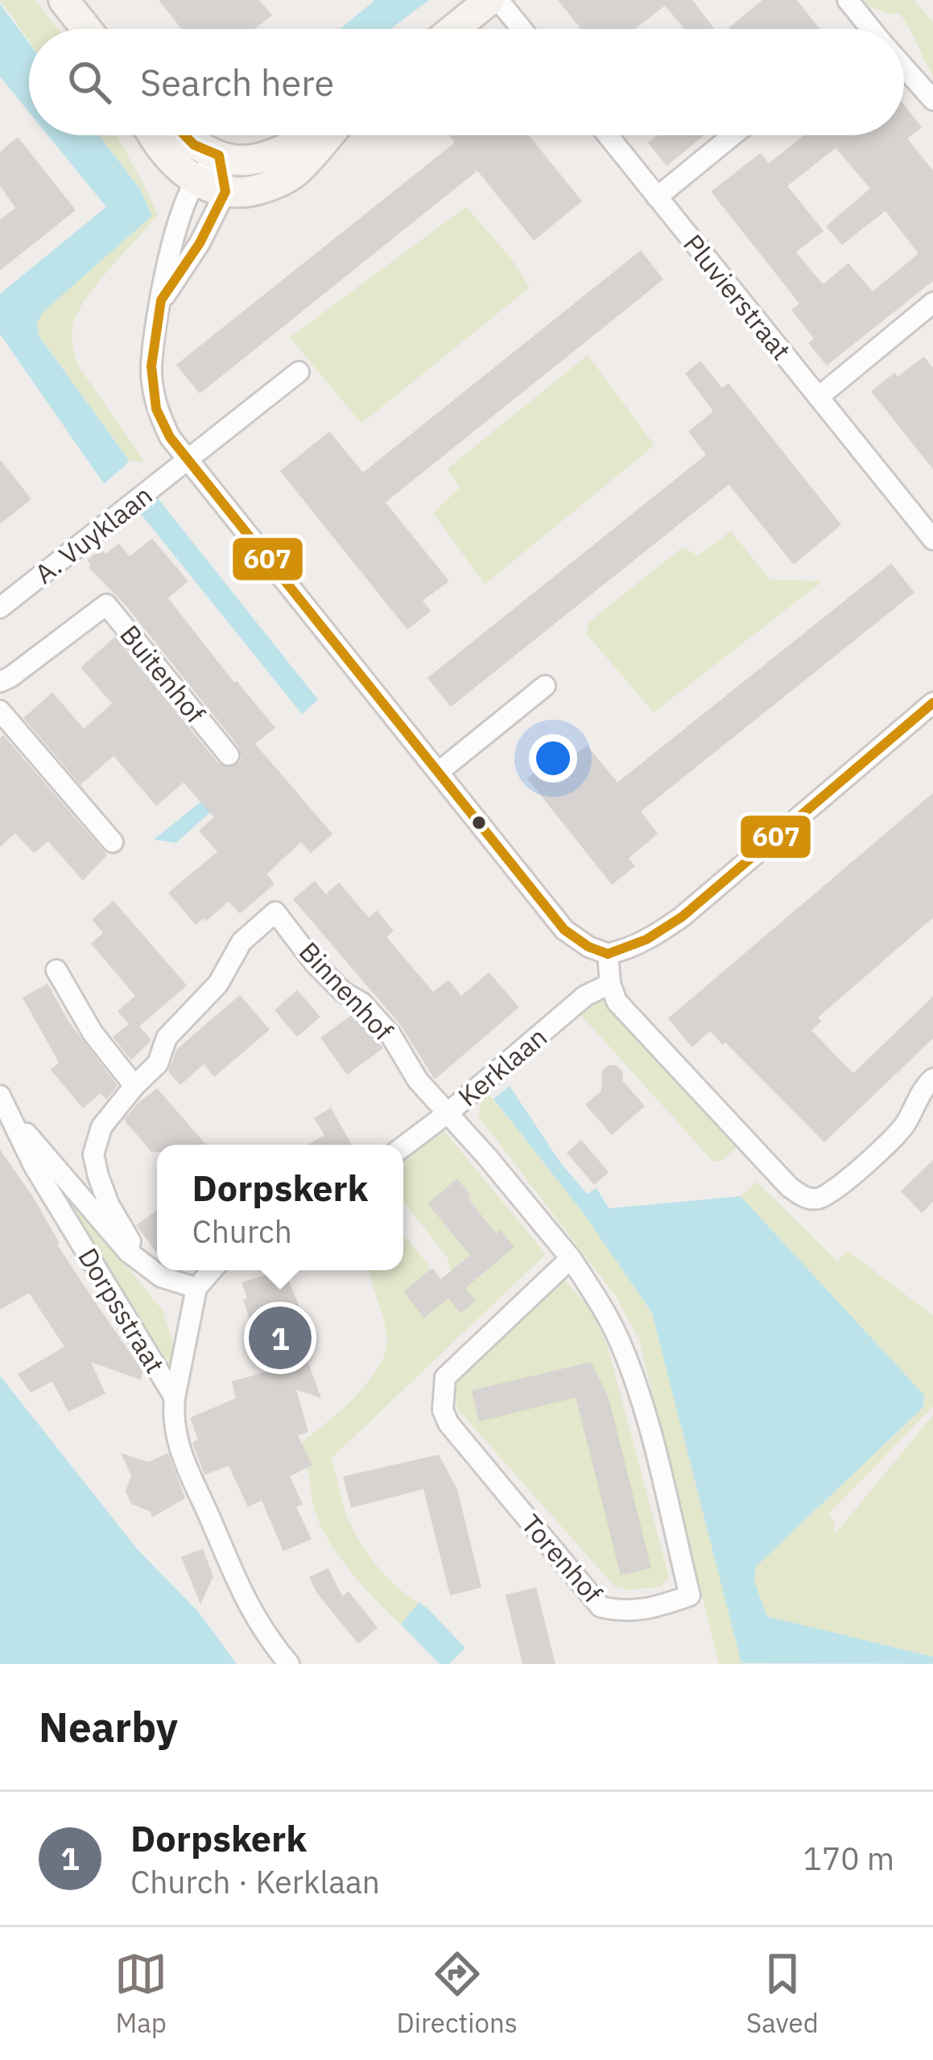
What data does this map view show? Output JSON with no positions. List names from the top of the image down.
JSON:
{
  "streets": {
    "street": [
      "Pluvierstraat",
      "A. Vuyklaan",
      "Buitenhof",
      "Binnenhof",
      "Kerklaan",
      "Dorpsstraat",
      "Torenhof"
    ]
  },
  "crossings": [
    ["Binnenhof", "Kerklaan"],
    ["Binnenhof", "Dorpsstraat"],
    ["Binnenhof", "Torenhof"],
    ["Kerklaan", "Torenhof"]
  ],
  "lines": ["transit line 607"],
  "page": {
    "search": "Search here",
    "popup": ["Dorpskerk", "Church"],
    "pins": "1",
    "heading": "Nearby",
    "list": [
      {
        "mark": "1",
        "name": "Dorpskerk",
        "note": "Church · Kerklaan",
        "value": "170 m"
      }
    ],
    "nav": ["Map", "Directions", "Saved"]
  }
}
